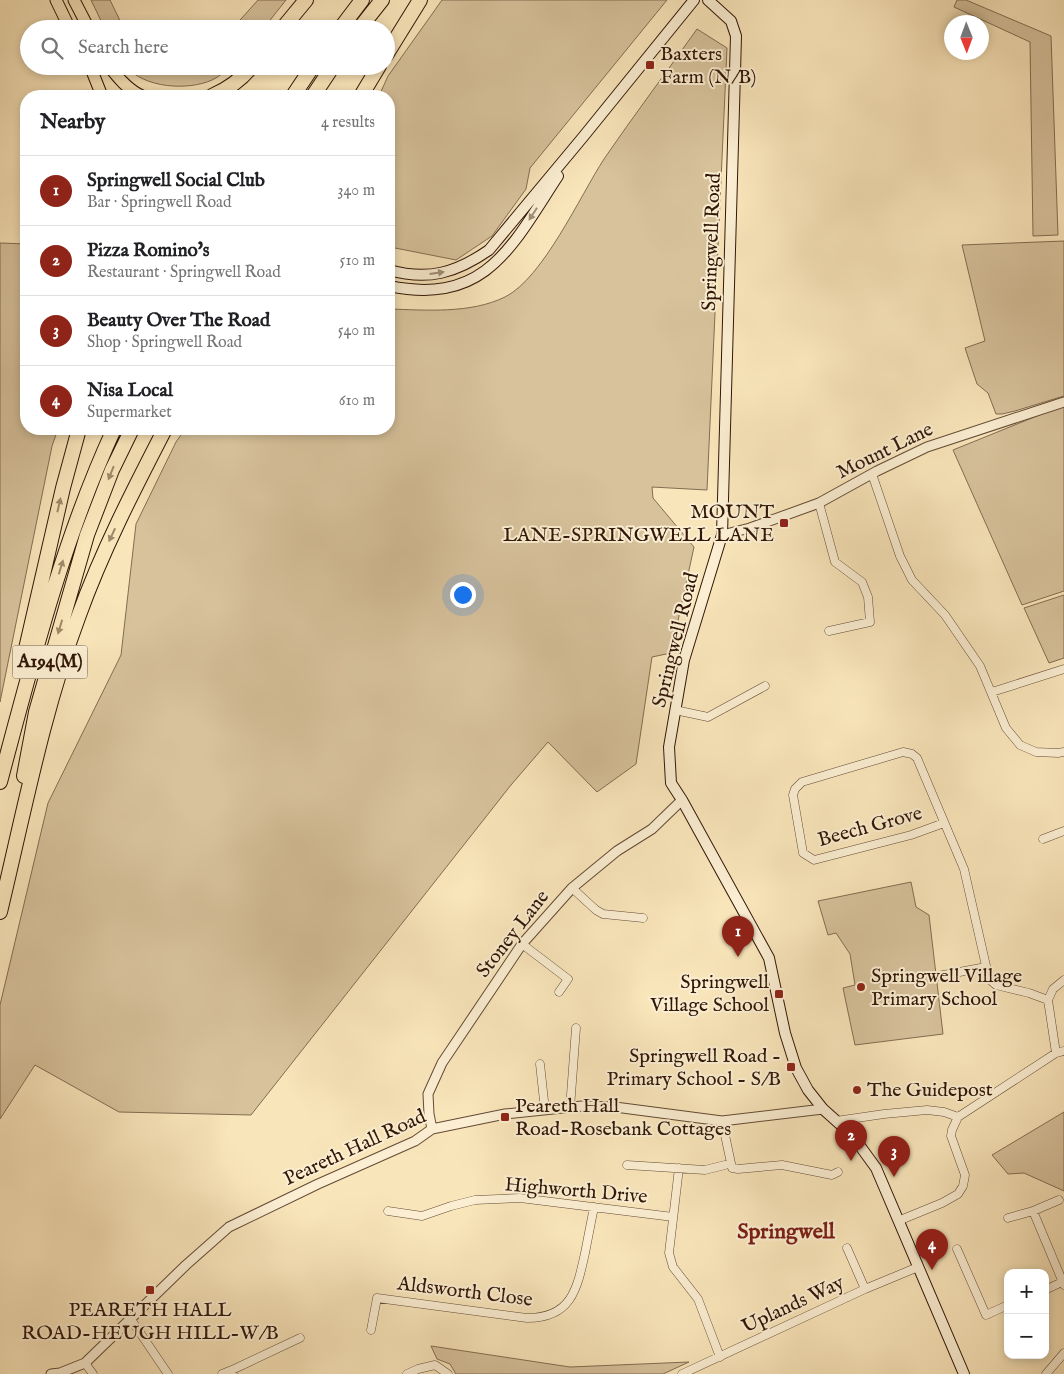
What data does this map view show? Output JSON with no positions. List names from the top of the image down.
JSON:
{
  "streets": {
    "highway": ["A194(M)"],
    "main road": ["Springwell Road"],
    "street": [
      "Mount Lane",
      "Beech Grove",
      "Stoney Lane",
      "Peareth Hall Road",
      "Highworth Drive",
      "Aldsworth Close",
      "Uplands Way"
    ]
  },
  "crossings": [
    ["Springwell Road", "Mount Lane"],
    ["Springwell Road", "Stoney Lane"],
    ["Springwell Road", "Peareth Hall Road"],
    ["Springwell Road", "Uplands Way"],
    ["Stoney Lane", "Peareth Hall Road"],
    ["Highworth Drive", "Aldsworth Close"],
    ["Highworth Drive", "Uplands Way"]
  ],
  "districts": ["Springwell"],
  "places": {
    "transit": [
      "Baxters Farm (N/B)",
      "MOUNT LANE-SPRINGWELL LANE",
      "Springwell Village School",
      "Springwell Road - Primary School - S/B",
      "Peareth Hall Road-Rosebank Cottages",
      "PEARETH HALL ROAD-HEUGH HILL-W/B"
    ],
    "other": ["Springwell Village Primary School", "The Guidepost"]
  },
  "north": "bottom",
  "page": {
    "search": "Search here",
    "heading": ["Nearby", "4 results"],
    "list": [
      {
        "mark": "1",
        "name": "Springwell Social Club",
        "note": "Bar · Springwell Road",
        "value": "340 m"
      },
      {
        "mark": "2",
        "name": "Pizza Romino's",
        "note": "Restaurant · Springwell Road",
        "value": "510 m"
      },
      {
        "mark": "3",
        "name": "Beauty Over The Road",
        "note": "Shop · Springwell Road",
        "value": "540 m"
      },
      {
        "mark": "4",
        "name": "Nisa Local",
        "note": "Supermarket",
        "value": "610 m"
      }
    ],
    "pins": [
      "1",
      "2",
      "3",
      "4"
    ],
    "map_buttons": ["+", "−"]
  }
}
